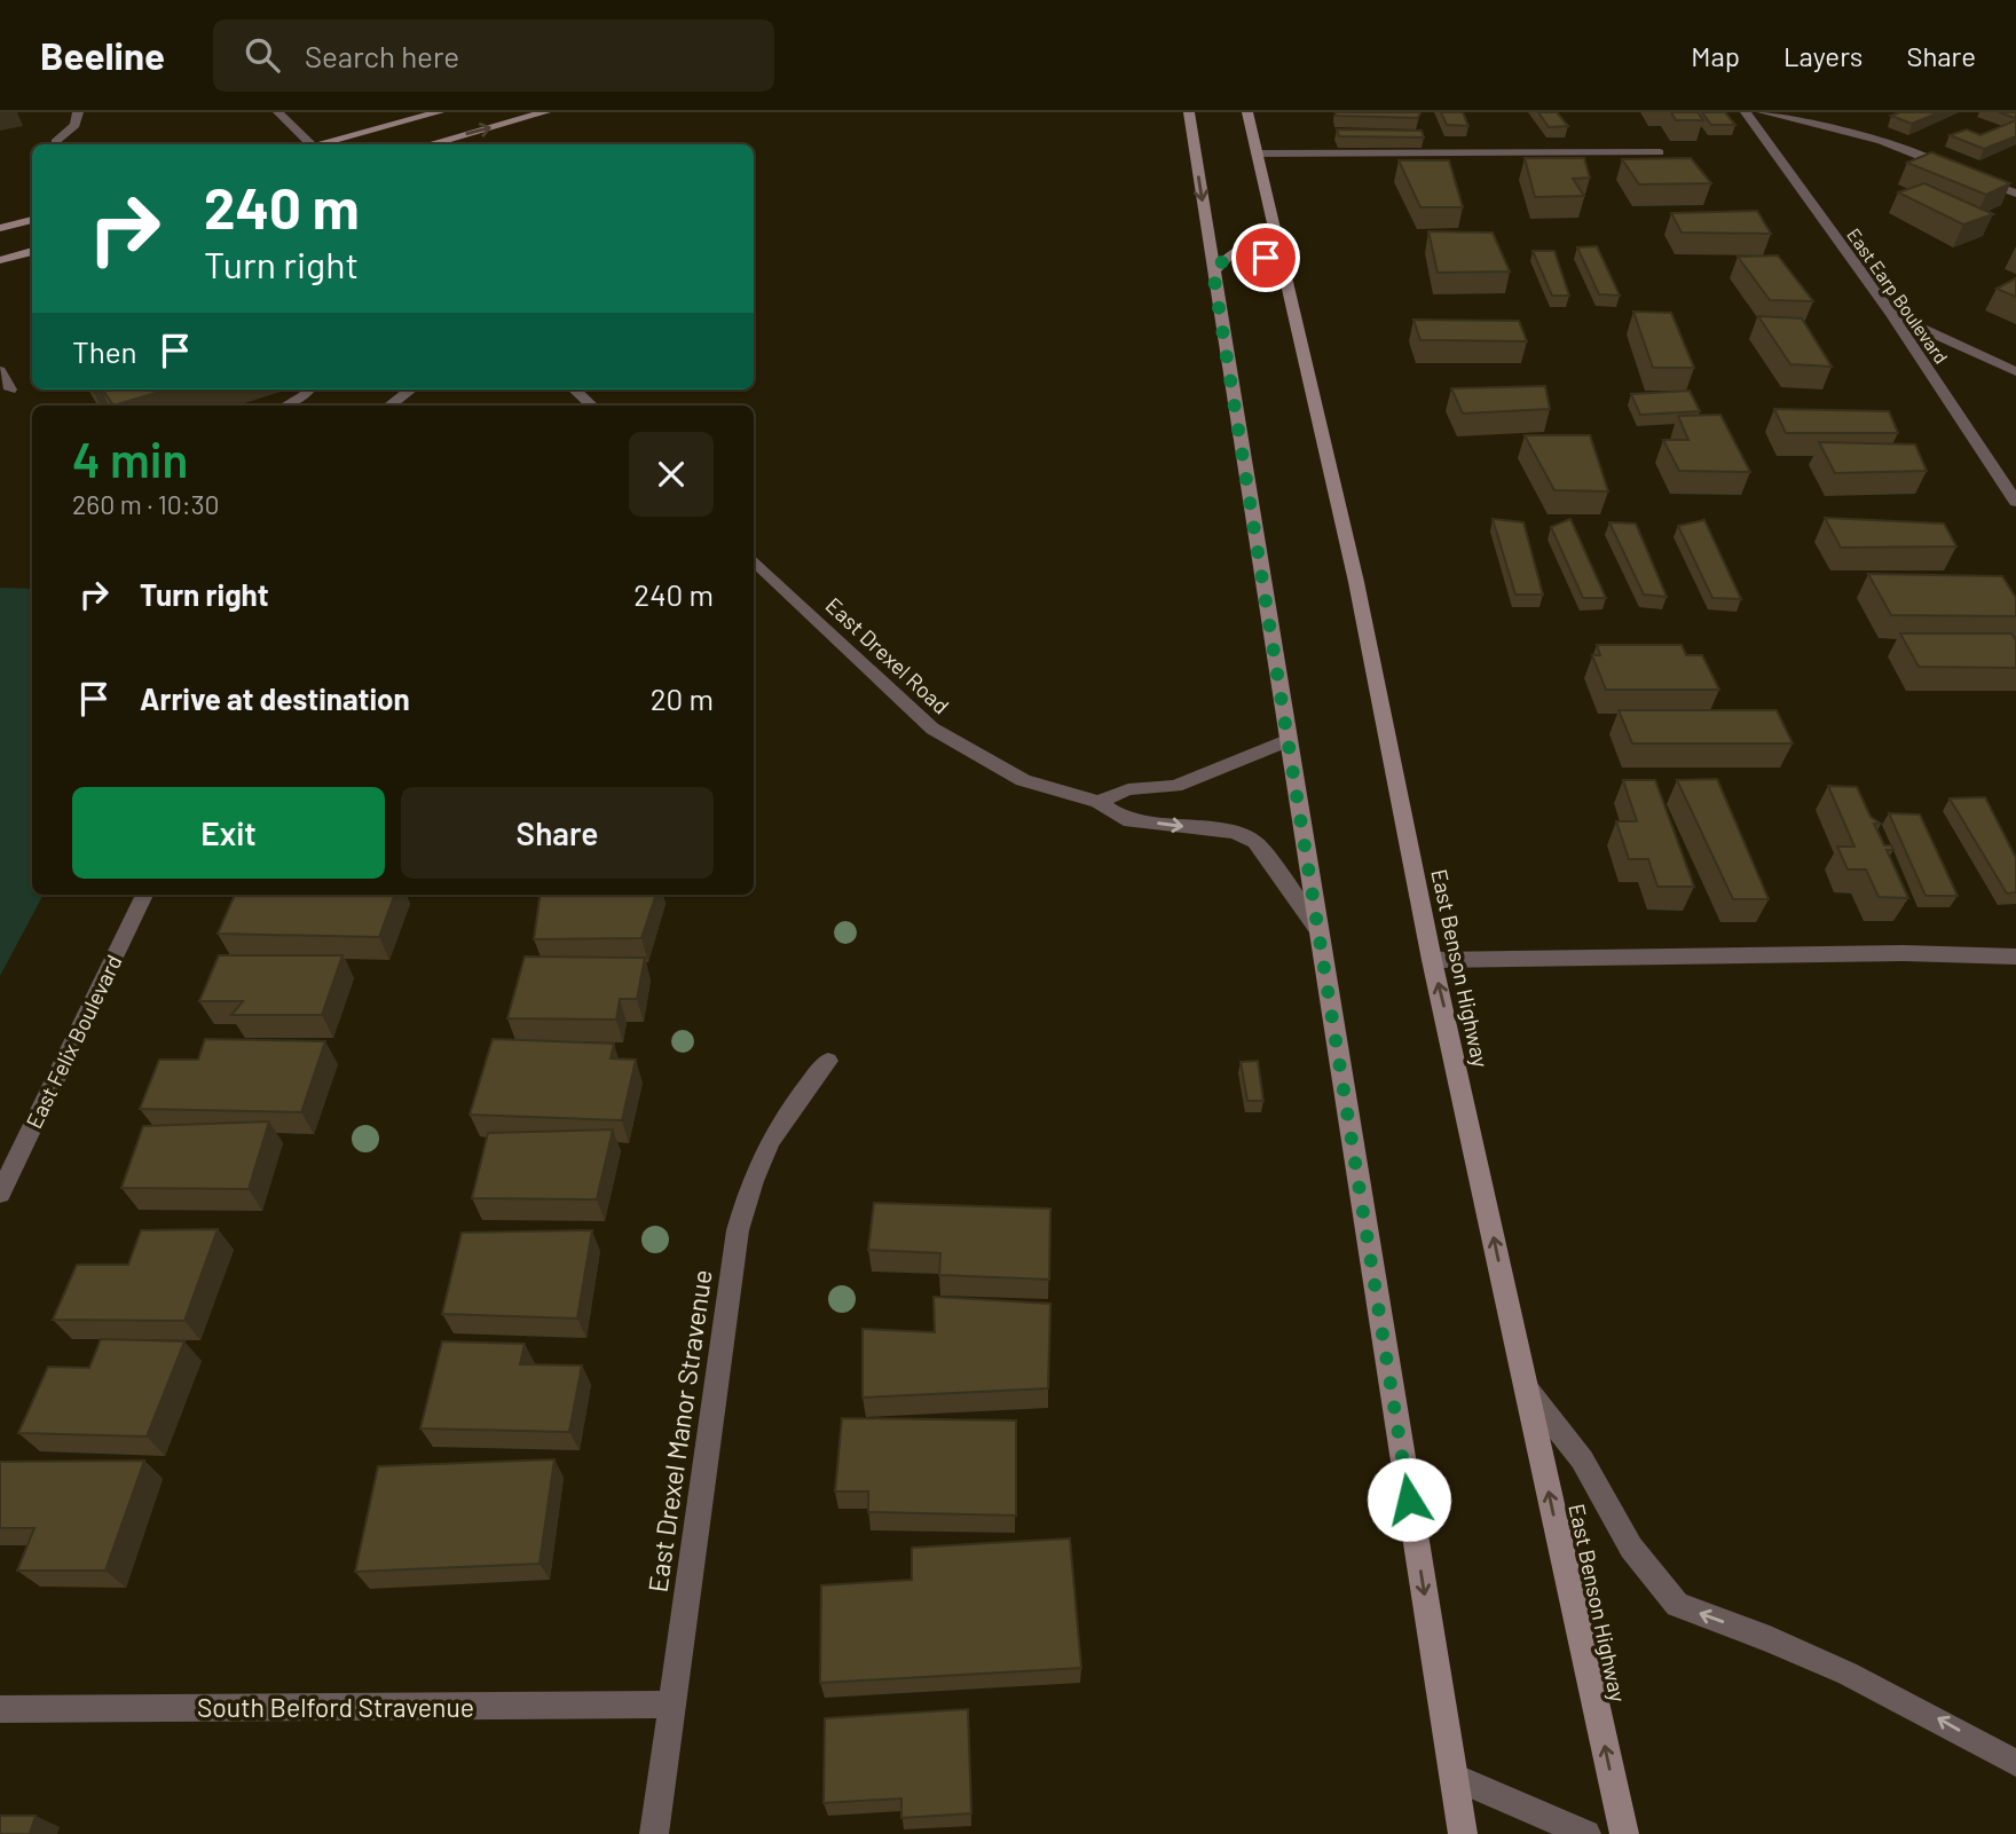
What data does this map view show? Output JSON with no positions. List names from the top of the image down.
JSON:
{
  "streets": {
    "main road": ["East Benson Highway"],
    "street": [
      "East Earp Boulevard",
      "East Drexel Road",
      "East Felix Boulevard",
      "East Drexel Manor Stravenue",
      "South Belford Stravenue"
    ]
  },
  "crossings": [
    ["East Drexel Manor Stravenue", "South Belford Stravenue"]
  ],
  "one_way": ["East Drexel Road"],
  "page": {
    "header": "Beeline",
    "search": "Search here",
    "nav": ["Map", "Layers", "Share"],
    "turn": ["240 m", "Turn right"],
    "then": "Then",
    "heading": ["4 min", "260 m · 10:30"],
    "list": [
      {
        "name": "Turn right",
        "value": "240 m"
      },
      {
        "name": "Arrive at destination",
        "value": "20 m"
      }
    ],
    "buttons": ["Exit", "Share"]
  }
}
